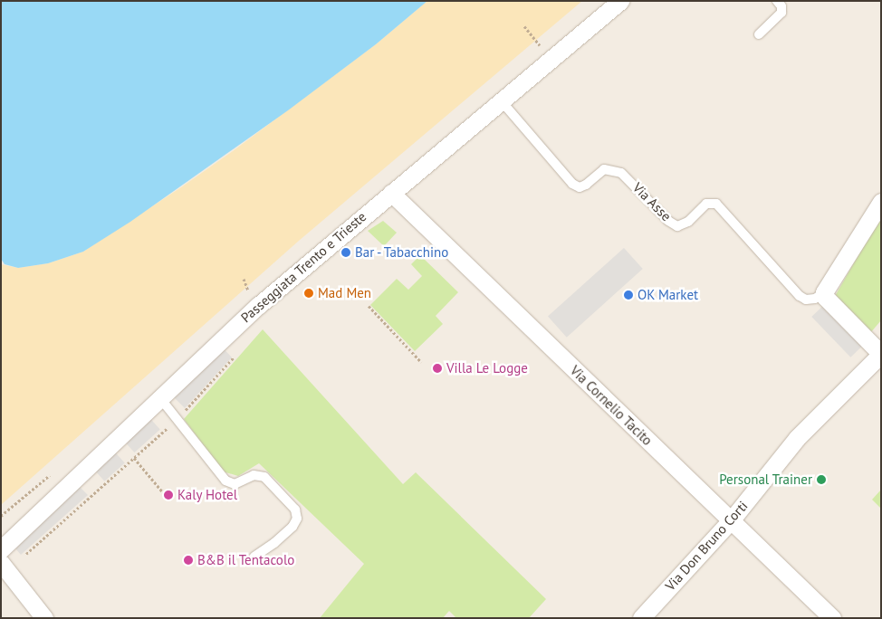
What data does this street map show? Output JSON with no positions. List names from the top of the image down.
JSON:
{
  "streets": {
    "street": ["Passeggiata Trento e Trieste", "Via Cornelio Tacito", "Via Don Bruno Corti"],
    "lane": ["Via Asse"]
  },
  "crossings": [
    ["Via Asse", "Passeggiata Trento e Trieste"],
    ["Passeggiata Trento e Trieste", "Via Cornelio Tacito"],
    ["Via Cornelio Tacito", "Via Don Bruno Corti"]
  ],
  "places": [
    "Bar - Tabacchino",
    "Mad Men",
    "OK Market",
    "Villa Le Logge",
    "Personal Trainer",
    "Kaly Hotel",
    "B&B il Tentacolo"
  ]
}
